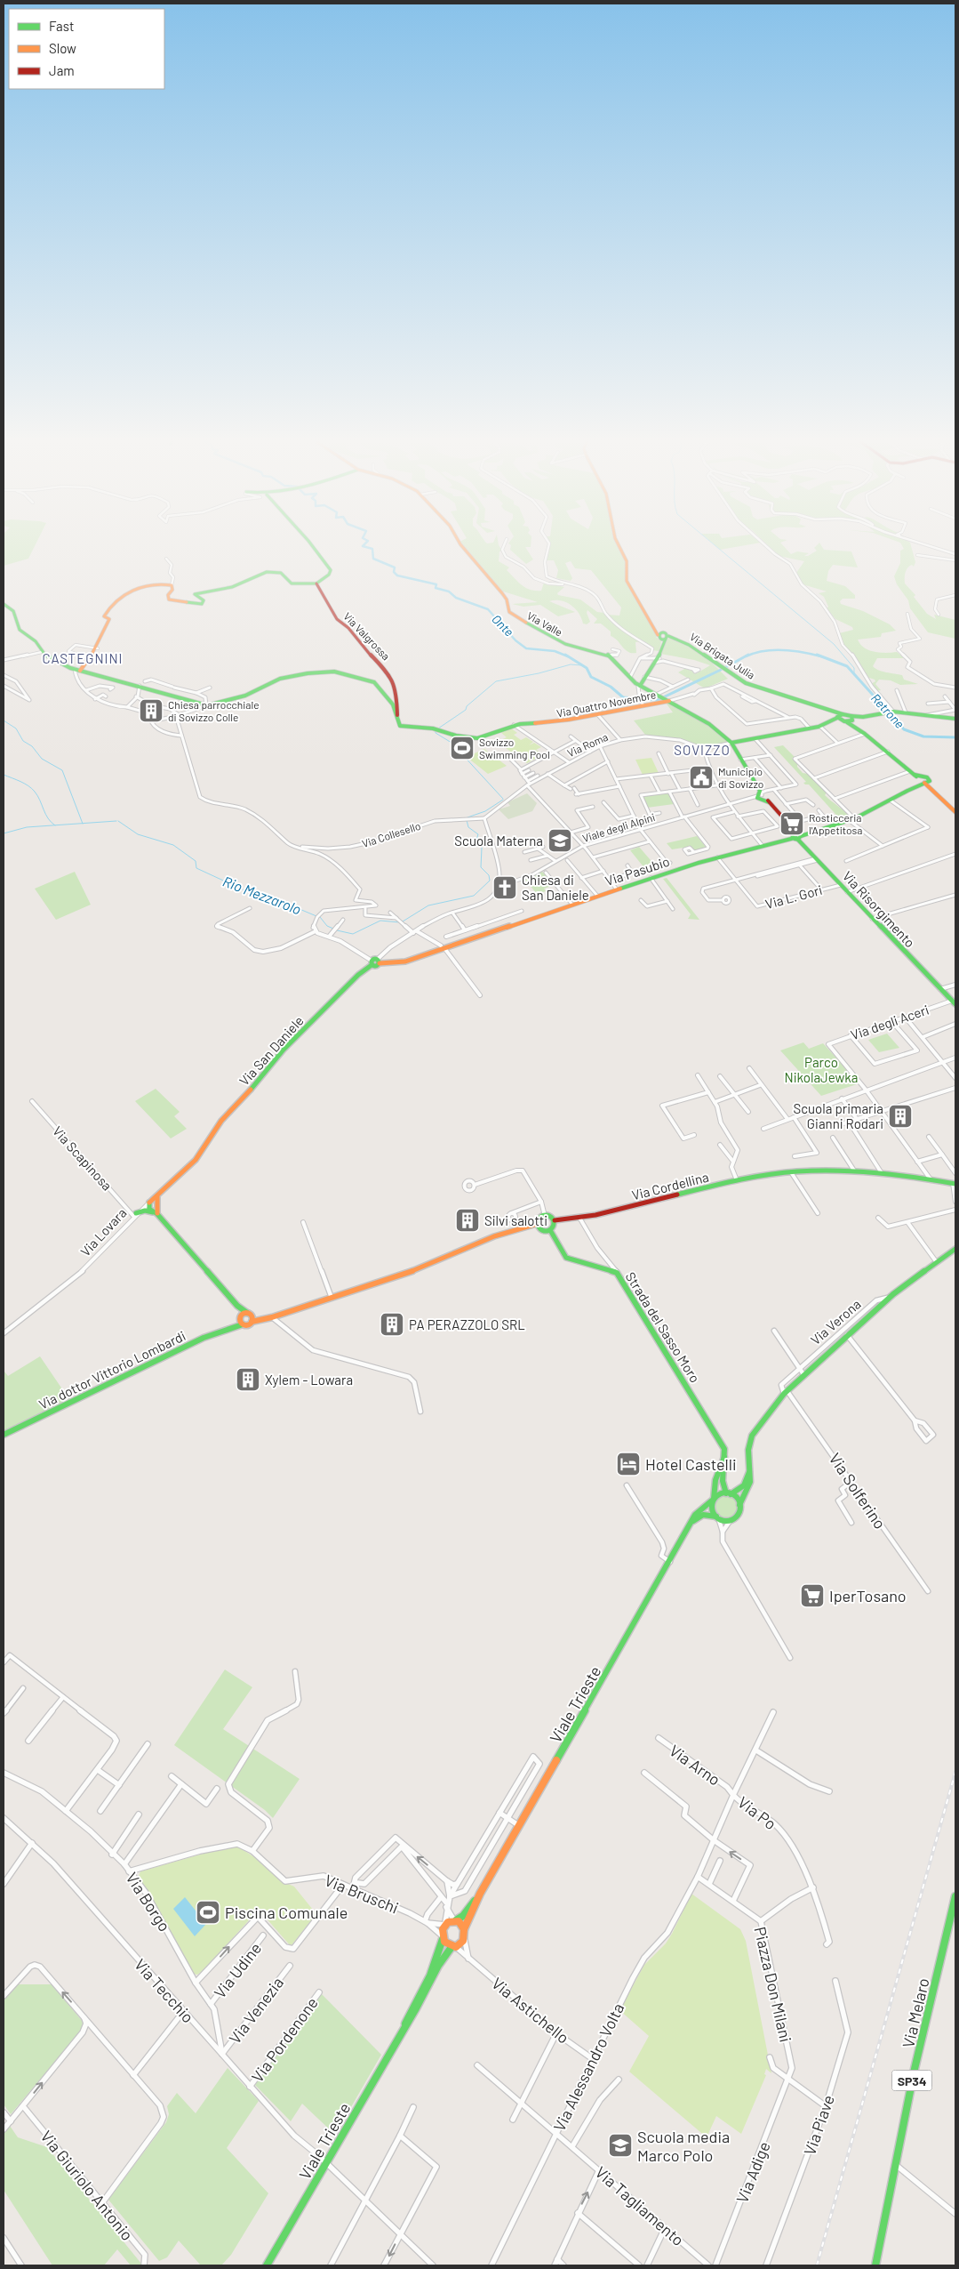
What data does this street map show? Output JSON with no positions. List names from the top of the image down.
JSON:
{
  "streets": {
    "street": [
      "Via Valle",
      "Via Valgrossa",
      "Via Brigata Julia",
      "Via Quattro Novembre",
      "Via Roma",
      "Viale degli Alpini",
      "Via Collesello",
      "Via Pasubio",
      "Via L. Gori",
      "Via Risorgimento",
      "Via degli Aceri",
      "Via San Daniele",
      "Via Scapinosa",
      "Via Cordellina",
      "Via Lovara",
      "Via Verona",
      "Strada del Sasso Moro",
      "Via dottor Vittorio Lombardi",
      "Via Solferino",
      "Viale Trieste",
      "Via Arno",
      "Via Po",
      "Via Bruschi",
      "Via Borgo",
      "Via Udine",
      "Piazza Don Milani",
      "Via Tecchio",
      "Via Venezia",
      "Via Astichello",
      "Via Melaro",
      "Via Pordenone",
      "Via Alessandro Volta",
      "SP34",
      "Via Piave",
      "Via Adige",
      "Via Giuriolo Antonio",
      "Via Tagliamento"
    ]
  },
  "crossings": [
    ["Via Valgrossa", "Via Quattro Novembre"],
    ["Via Roma", "Via Collesello"],
    ["Viale degli Alpini", "Via Pasubio"],
    ["Viale degli Alpini", "Via Risorgimento"],
    ["Viale degli Alpini", "Via San Daniele"],
    ["Via Pasubio", "Via L. Gori"],
    ["Via Pasubio", "Via Risorgimento"],
    ["Via Pasubio", "Via San Daniele"],
    ["Via L. Gori", "Via Risorgimento"],
    ["Via Risorgimento", "Via degli Aceri"],
    ["Via San Daniele", "Via Lovara"],
    ["Via Scapinosa", "Via Lovara"],
    ["Via Cordellina", "Strada del Sasso Moro"],
    ["Via Verona", "Via Solferino"],
    ["Via Verona", "Viale Trieste"],
    ["Viale Trieste", "Via Bruschi"],
    ["Viale Trieste", "Via Tecchio"],
    ["Viale Trieste", "Via Astichello"],
    ["Via Arno", "Via Po"],
    ["Via Arno", "Piazza Don Milani"],
    ["Via Arno", "Via Alessandro Volta"],
    ["Via Bruschi", "Via Borgo"],
    ["Via Bruschi", "Via Astichello"],
    ["Via Borgo", "Via Udine"],
    ["Via Borgo", "Via Tecchio"],
    ["Via Borgo", "Via Venezia"],
    ["Piazza Don Milani", "Via Alessandro Volta"],
    ["Piazza Don Milani", "Via Adige"],
    ["Via Tecchio", "Via Venezia"],
    ["Via Tecchio", "Via Pordenone"],
    ["Via Astichello", "Via Alessandro Volta"],
    ["Via Alessandro Volta", "Via Tagliamento"]
  ],
  "districts": ["CASTEGNINI", "SOVIZZO"],
  "water": ["Onte", "Retrone", "Rio Mezzarolo"],
  "parks": ["Parco NikolaJewka"],
  "places": {
    "building": [
      "Chiesa parrocchiale di Sovizzo Colle",
      "Scuola primaria Gianni Rodari",
      "Silvi salotti",
      "PA PERAZZOLO SRL",
      "Xylem - Lowara"
    ],
    "sports": ["Sovizzo Swimming Pool", "Piscina Comunale"],
    "public building": ["Municipio di Sovizzo"],
    "supermarket": ["Rosticceria l'Appetitosa", "IperTosano"],
    "school or university": ["Scuola Materna", "Scuola media Marco Polo"],
    "church": ["Chiesa di San Daniele"],
    "hotel": ["Hotel Castelli"]
  },
  "legend": ["Fast", "Slow", "Jam"]
}
